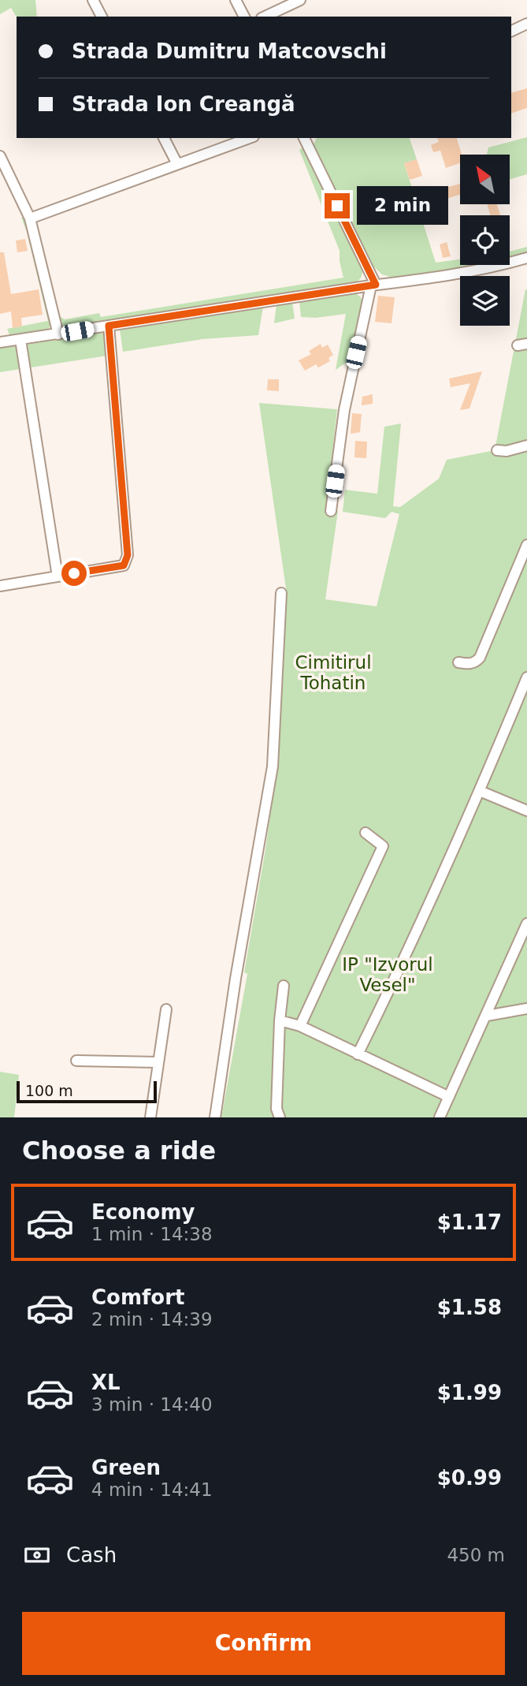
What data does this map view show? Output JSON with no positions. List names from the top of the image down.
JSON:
{
  "parks": ["Cimitirul Tohatin", "IP \"Izvorul Vesel\""],
  "scale_bar": "100 m",
  "north": "top left",
  "page": {
    "banner": ["Strada Dumitru Matcovschi", "Strada Ion Creangă"],
    "bubble": "2 min",
    "scale": "100 m",
    "heading": "Choose a ride",
    "list": [
      {
        "name": "Economy",
        "note": "1 min · 14:38",
        "value": "$1.17"
      },
      {
        "name": "Comfort",
        "note": "2 min · 14:39",
        "value": "$1.58"
      },
      {
        "name": "XL",
        "note": "3 min · 14:40",
        "value": "$1.99"
      },
      {
        "name": "Green",
        "note": "4 min · 14:41",
        "value": "$0.99"
      }
    ],
    "pay": ["Cash", "450 m"],
    "buttons": "Confirm"
  }
}
